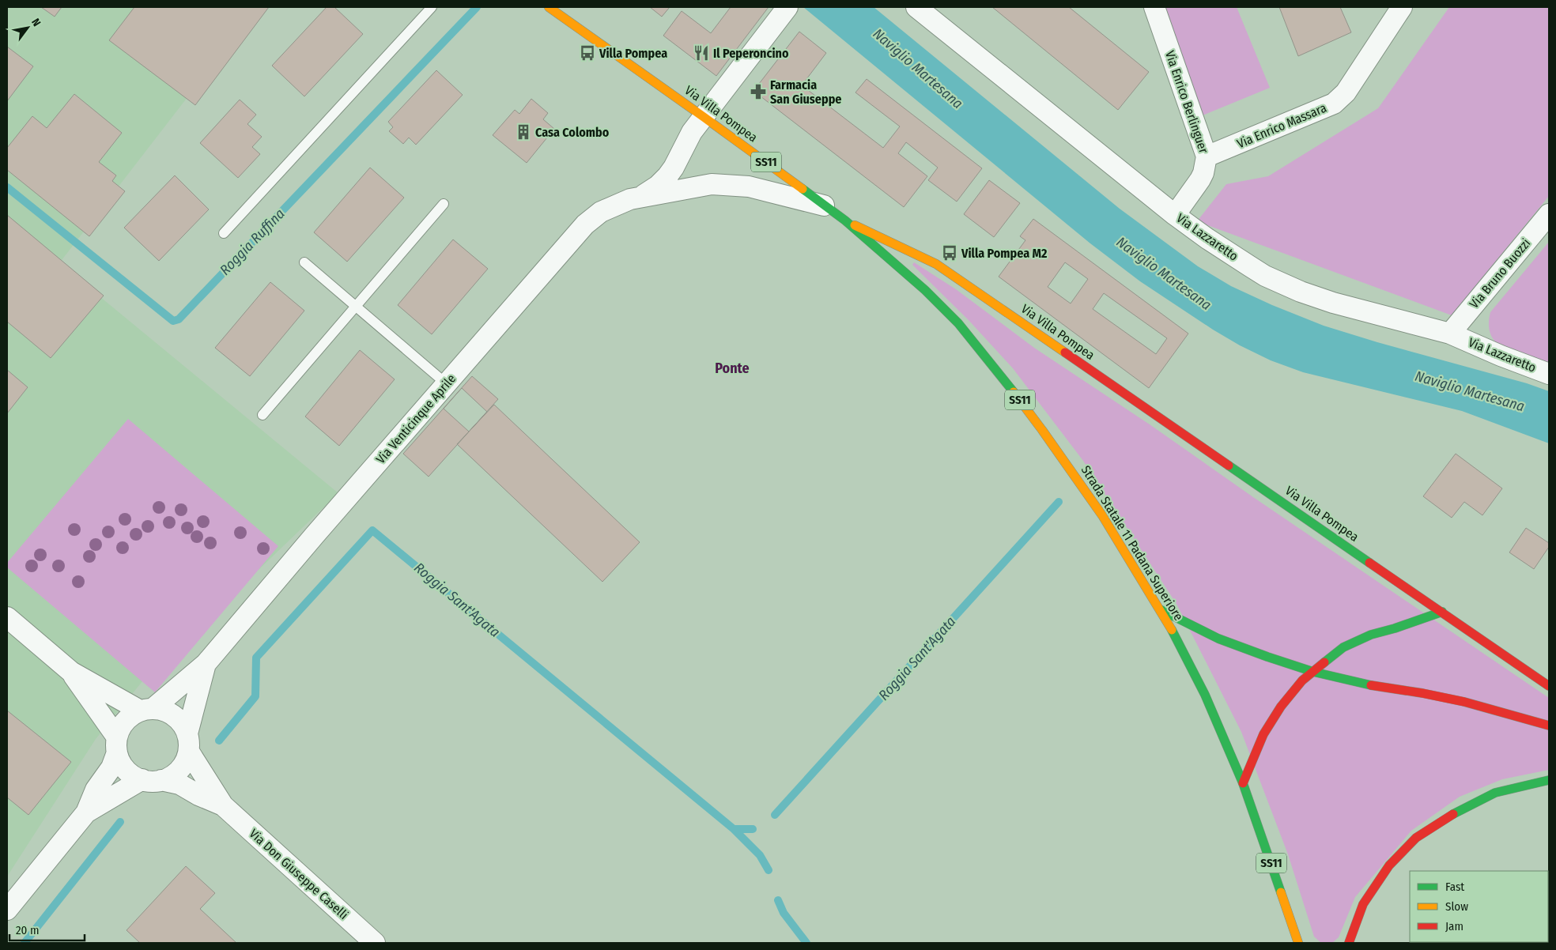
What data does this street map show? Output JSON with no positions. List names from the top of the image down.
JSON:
{
  "streets": {
    "street": [
      "Via Enrico Berlinguer",
      "Via Villa Pompea",
      "Via Enrico Massara",
      "SS11",
      "Via Lazzaretto",
      "Via Bruno Buozzi",
      "Via Venticinque Aprile",
      "Strada Statale 11 Padana Superiore",
      "Via Don Giuseppe Caselli"
    ]
  },
  "crossings": [
    ["Via Enrico Berlinguer", "Via Enrico Massara"],
    ["Via Enrico Berlinguer", "Via Lazzaretto"],
    ["Via Villa Pompea", "Via Venticinque Aprile"],
    ["Via Villa Pompea", "Strada Statale 11 Padana Superiore"],
    ["Via Lazzaretto", "Via Bruno Buozzi"],
    ["Via Venticinque Aprile", "Via Don Giuseppe Caselli"]
  ],
  "districts": ["Ponte"],
  "water": ["Naviglio Martesana", "Roggia Ruffina", "Roggia Sant'Agata"],
  "places": {
    "bus stop": ["Villa Pompea", "Villa Pompea M2"],
    "restaurant": ["Il Peperoncino"],
    "pharmacy": ["Farmacia San Giuseppe"],
    "building": ["Casa Colombo"]
  },
  "legend": ["Fast", "Slow", "Jam"],
  "scale_bar": "20 m",
  "north": "top right"
}
